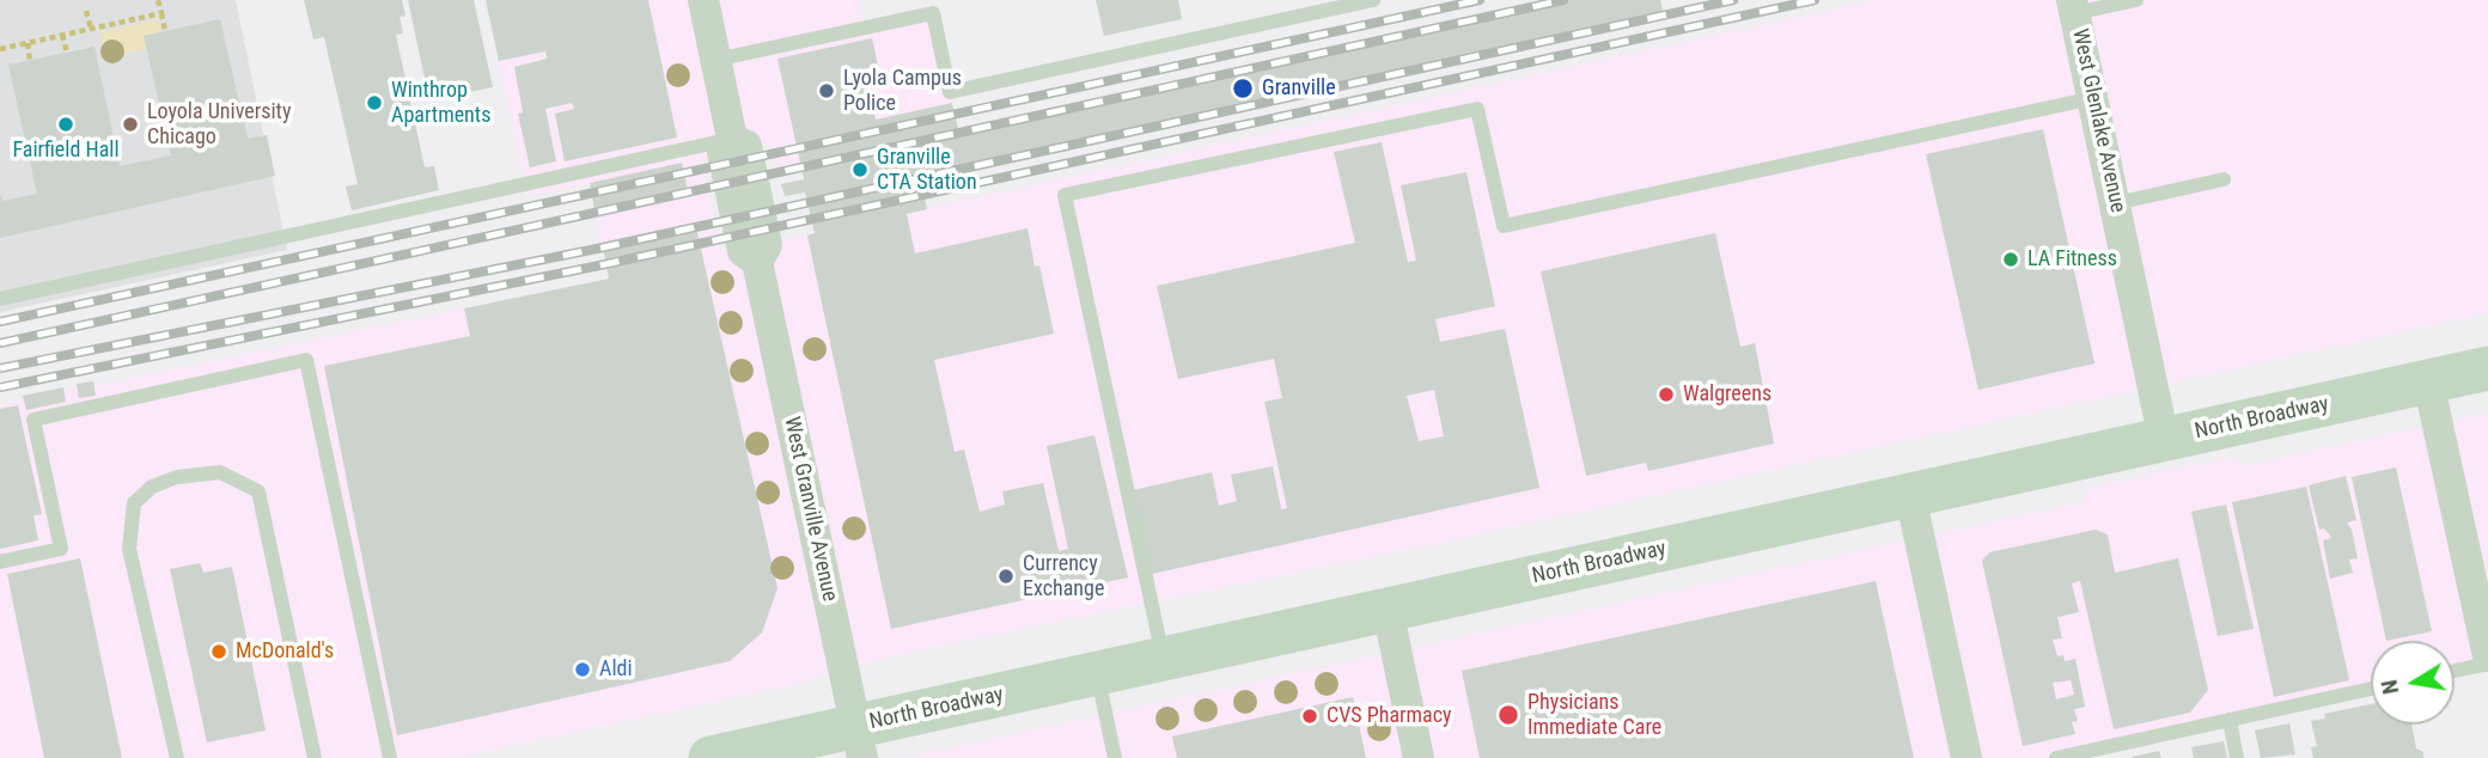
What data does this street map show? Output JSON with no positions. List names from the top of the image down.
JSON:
{
  "streets": {
    "main road": ["North Broadway"],
    "street": ["West Glenlake Avenue", "West Granville Avenue"]
  },
  "crossings": [
    ["West Glenlake Avenue", "North Broadway"],
    ["North Broadway", "West Granville Avenue"]
  ],
  "places": [
    "Granville",
    "Lyola Campus Police",
    "Winthrop Apartments",
    "Fairfield Hall",
    "Loyola University Chicago",
    "Granville CTA Station",
    "LA Fitness",
    "Walgreens",
    "Currency Exchange",
    "McDonald's",
    "Aldi",
    "Physicians Immediate Care",
    "CVS Pharmacy"
  ],
  "north": "left"
}
